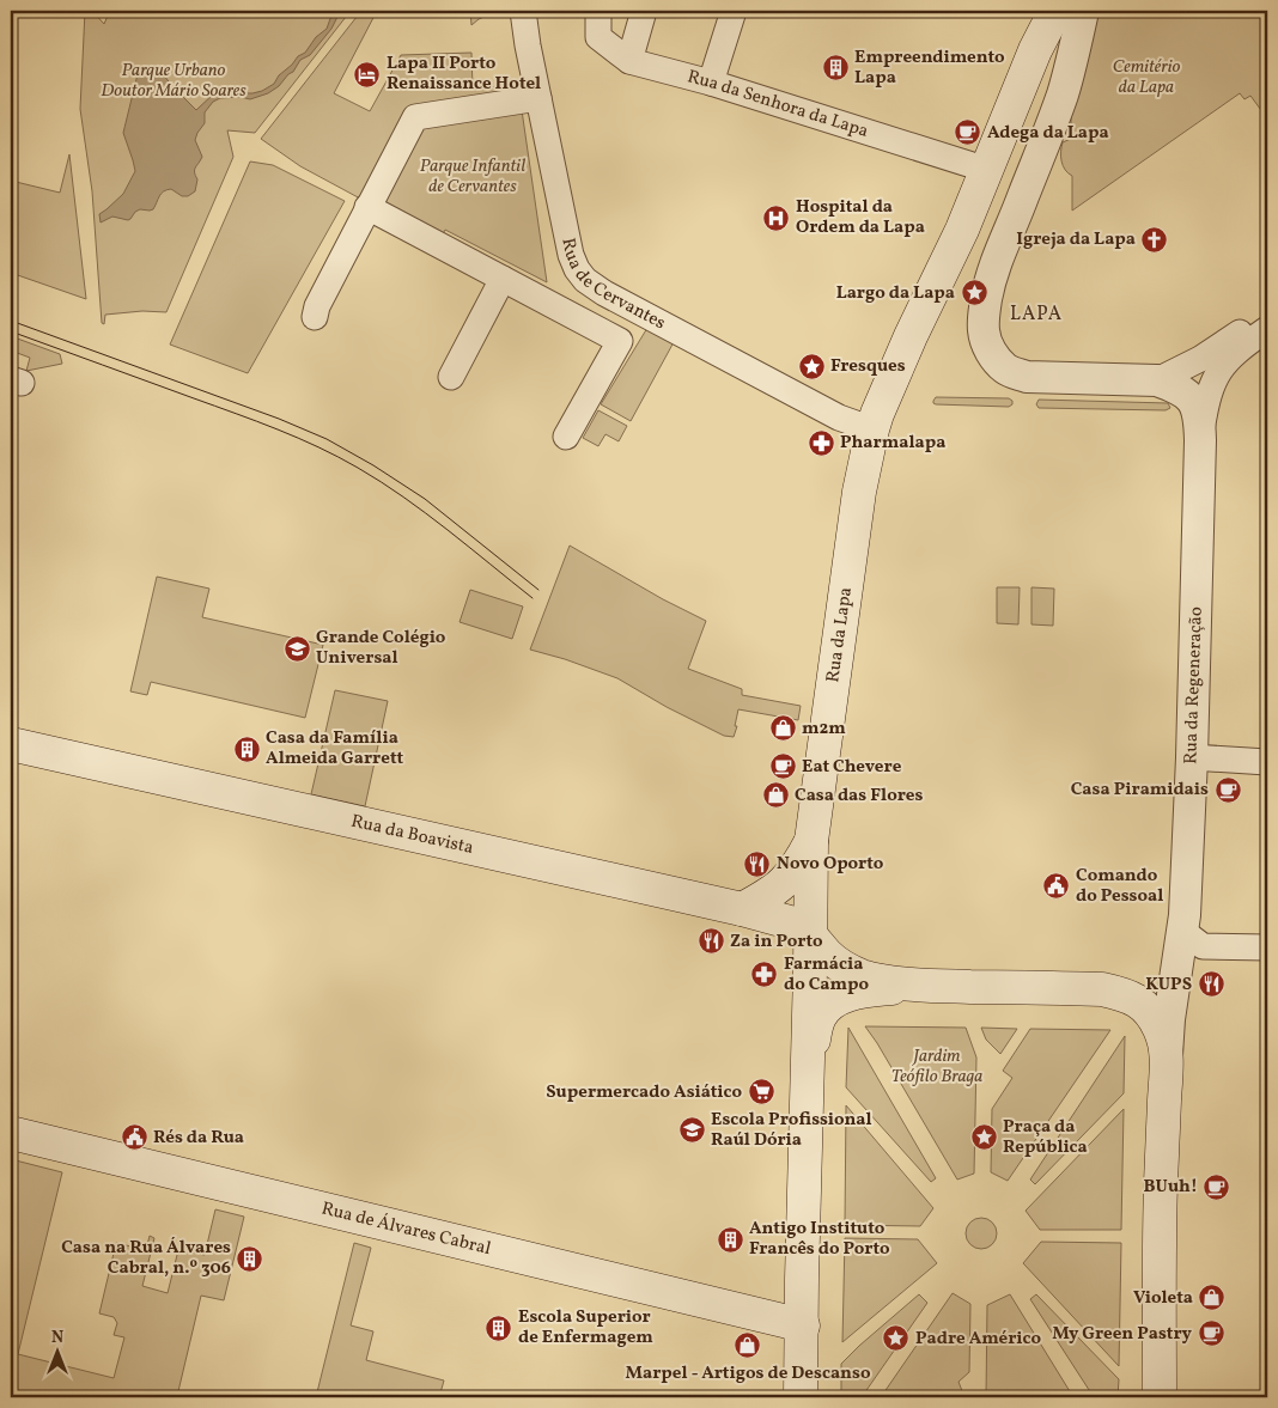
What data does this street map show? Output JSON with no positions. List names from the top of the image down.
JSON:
{
  "streets": {
    "main road": ["Rua da Lapa", "Rua da Boavista", "Rua de Álvares Cabral"],
    "street": ["Rua da Senhora da Lapa", "Rua de Cervantes", "Rua da Regeneração"]
  },
  "crossings": [
    ["Rua de Cervantes", "Rua da Lapa"],
    ["Rua da Lapa", "Rua da Boavista"]
  ],
  "districts": ["LAPA"],
  "parks": [
    "Cemitério da Lapa",
    "Parque Urbano Doutor Mário Soares",
    "Parque Infantil de Cervantes",
    "Jardim Teófilo Braga"
  ],
  "places": {
    "building": [
      "Empreendimento Lapa",
      "Casa da Família Almeida Garrett",
      "Antigo Instituto Francês do Porto",
      "Casa na Rua Álvares Cabral, n.º 306",
      "Escola Superior de Enfermagem"
    ],
    "hotel": ["Lapa II Porto Renaissance Hotel"],
    "cafe": [
      "Adega da Lapa",
      "Eat Chevere",
      "Casa Piramidais",
      "BUuh!",
      "My Green Pastry"
    ],
    "hospital": ["Hospital da Ordem da Lapa"],
    "church": ["Igreja da Lapa"],
    "place": [
      "Largo da Lapa",
      "Fresques",
      "Praça da República",
      "Padre Américo"
    ],
    "pharmacy": ["Pharmalapa", "Farmácia do Campo"],
    "school or university": ["Grande Colégio Universal", "Escola Profissional Raúl Dória"],
    "shop": [
      "m2m",
      "Casa das Flores",
      "Violeta",
      "Marpel - Artigos de Descanso"
    ],
    "restaurant": ["Novo Oporto", "Za in Porto", "KUPS"],
    "public building": ["Comando do Pessoal", "Rés da Rua"],
    "supermarket": ["Supermercado Asiático"]
  },
  "north": "top"
}
